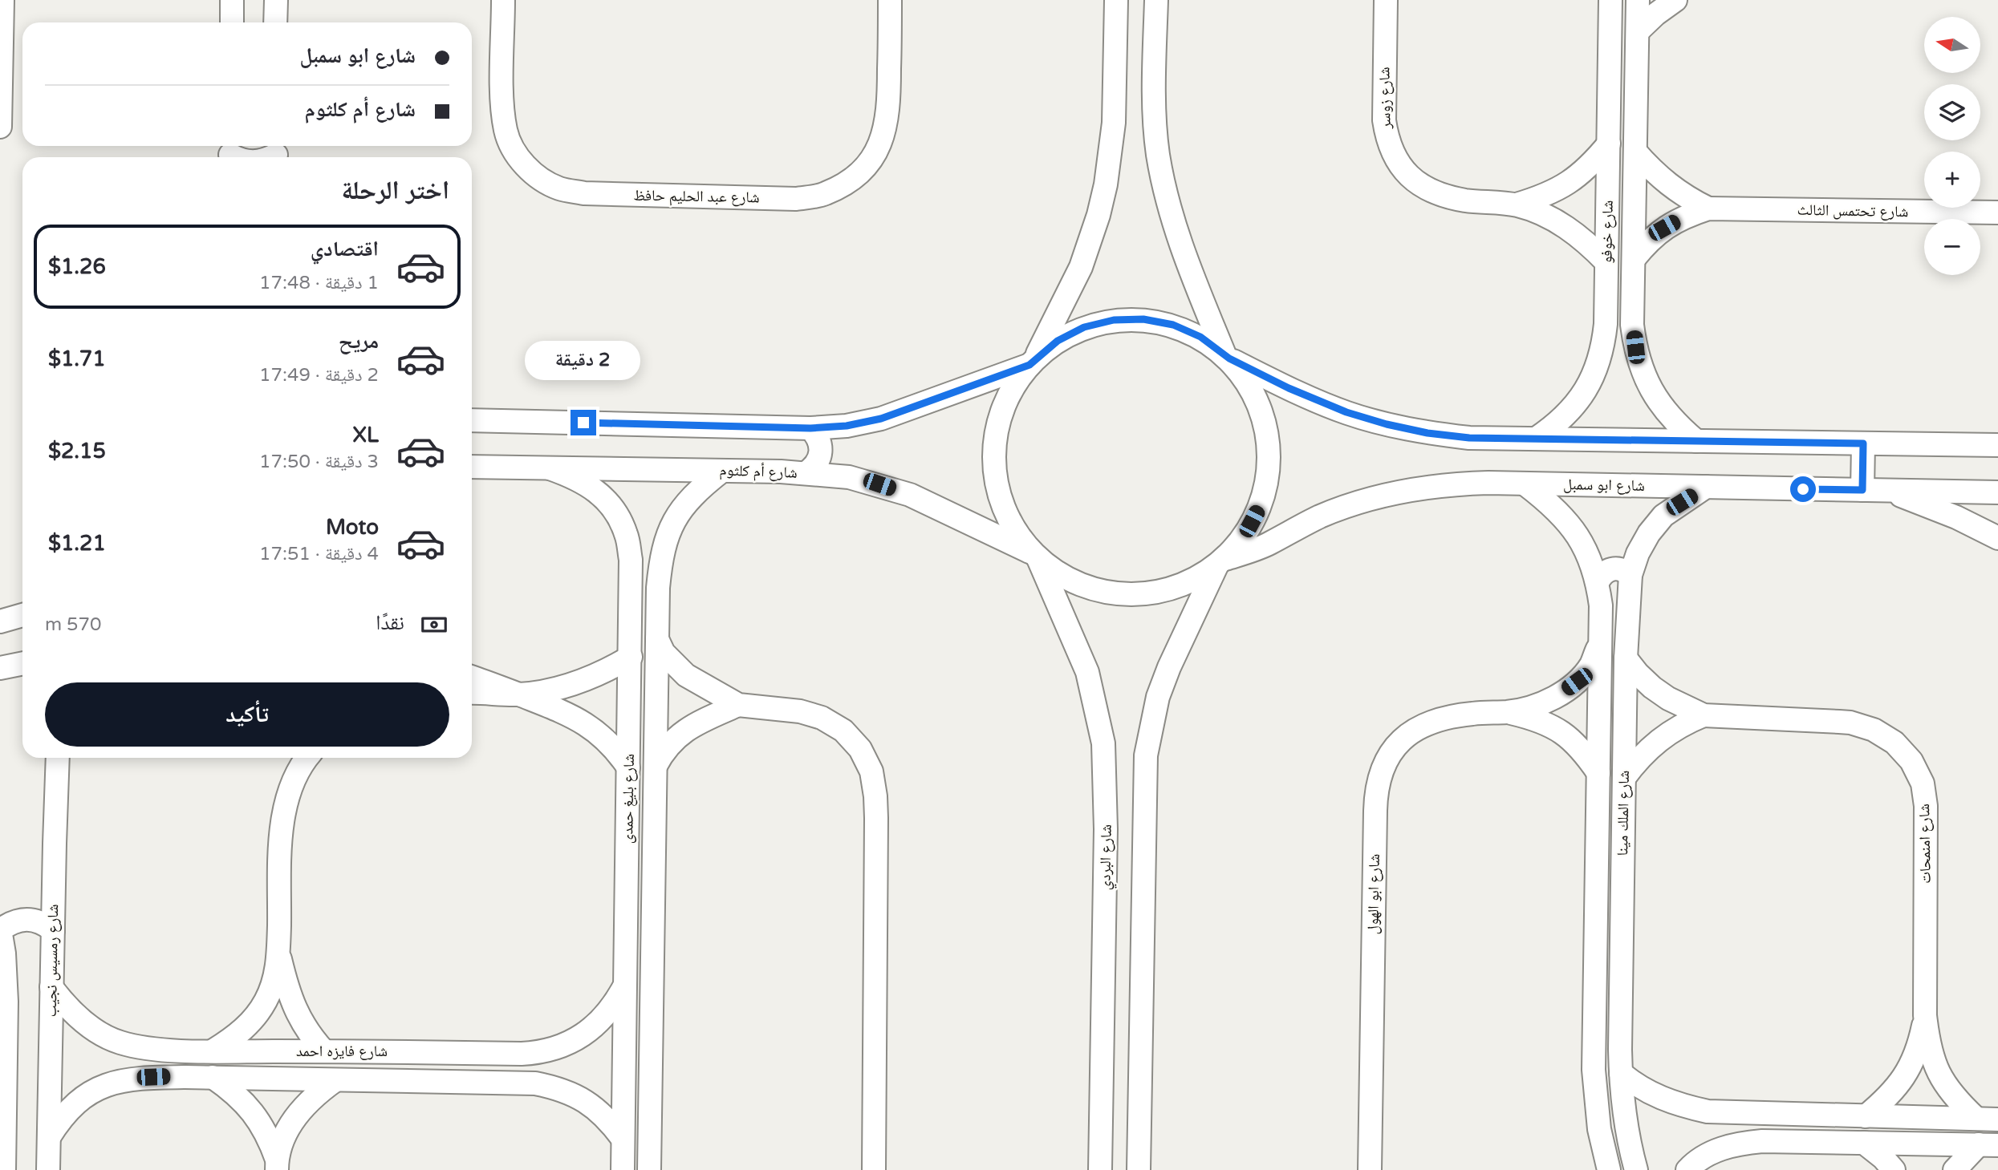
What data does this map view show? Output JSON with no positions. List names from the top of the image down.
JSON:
{
  "streets": {
    "street": [
      "شارع زوسر",
      "شارع عبد الحليم حافظ",
      "شارع تحتمس الثالث",
      "شارع خوفو",
      "شارع أم كلثوم",
      "شارع ابو سمبل",
      "شارع بليغ حمدى",
      "شارع الملك مينا",
      "شارع امنمحات",
      "شارع البردي",
      "شارع ابو الهول",
      "شارع رمسيس نجيب",
      "شارع فايزه احمد"
    ]
  },
  "crossings": [
    ["شارع زوسر", "شارع خوفو"],
    ["شارع تحتمس الثالث", "شارع خوفو"],
    ["شارع أم كلثوم", "شارع بليغ حمدى"],
    ["شارع أم كلثوم", "شارع البردي"],
    ["شارع ابو سمبل", "شارع الملك مينا"],
    ["شارع بليغ حمدى", "شارع فايزه احمد"],
    ["شارع الملك مينا", "شارع امنمحات"],
    ["شارع الملك مينا", "شارع ابو الهول"],
    ["شارع رمسيس نجيب", "شارع فايزه احمد"]
  ],
  "north": "left",
  "page": {
    "map_buttons": ["+", "−"],
    "banner": ["شارع ابو سمبل", "شارع أم كلثوم"],
    "heading": "اختر الرحلة",
    "list": [
      {
        "name": "اقتصادي",
        "note": "1 دقيقة · 17:48",
        "value": "$1.26"
      },
      {
        "name": "مريح",
        "note": "2 دقيقة · 17:49",
        "value": "$1.71"
      },
      {
        "name": "XL",
        "note": "3 دقيقة · 17:50",
        "value": "$2.15"
      },
      {
        "name": "Moto",
        "note": "4 دقيقة · 17:51",
        "value": "$1.21"
      }
    ],
    "bubble": "2 دقيقة",
    "pay": ["نقدًا", "570 m"],
    "buttons": "تأكيد"
  }
}
